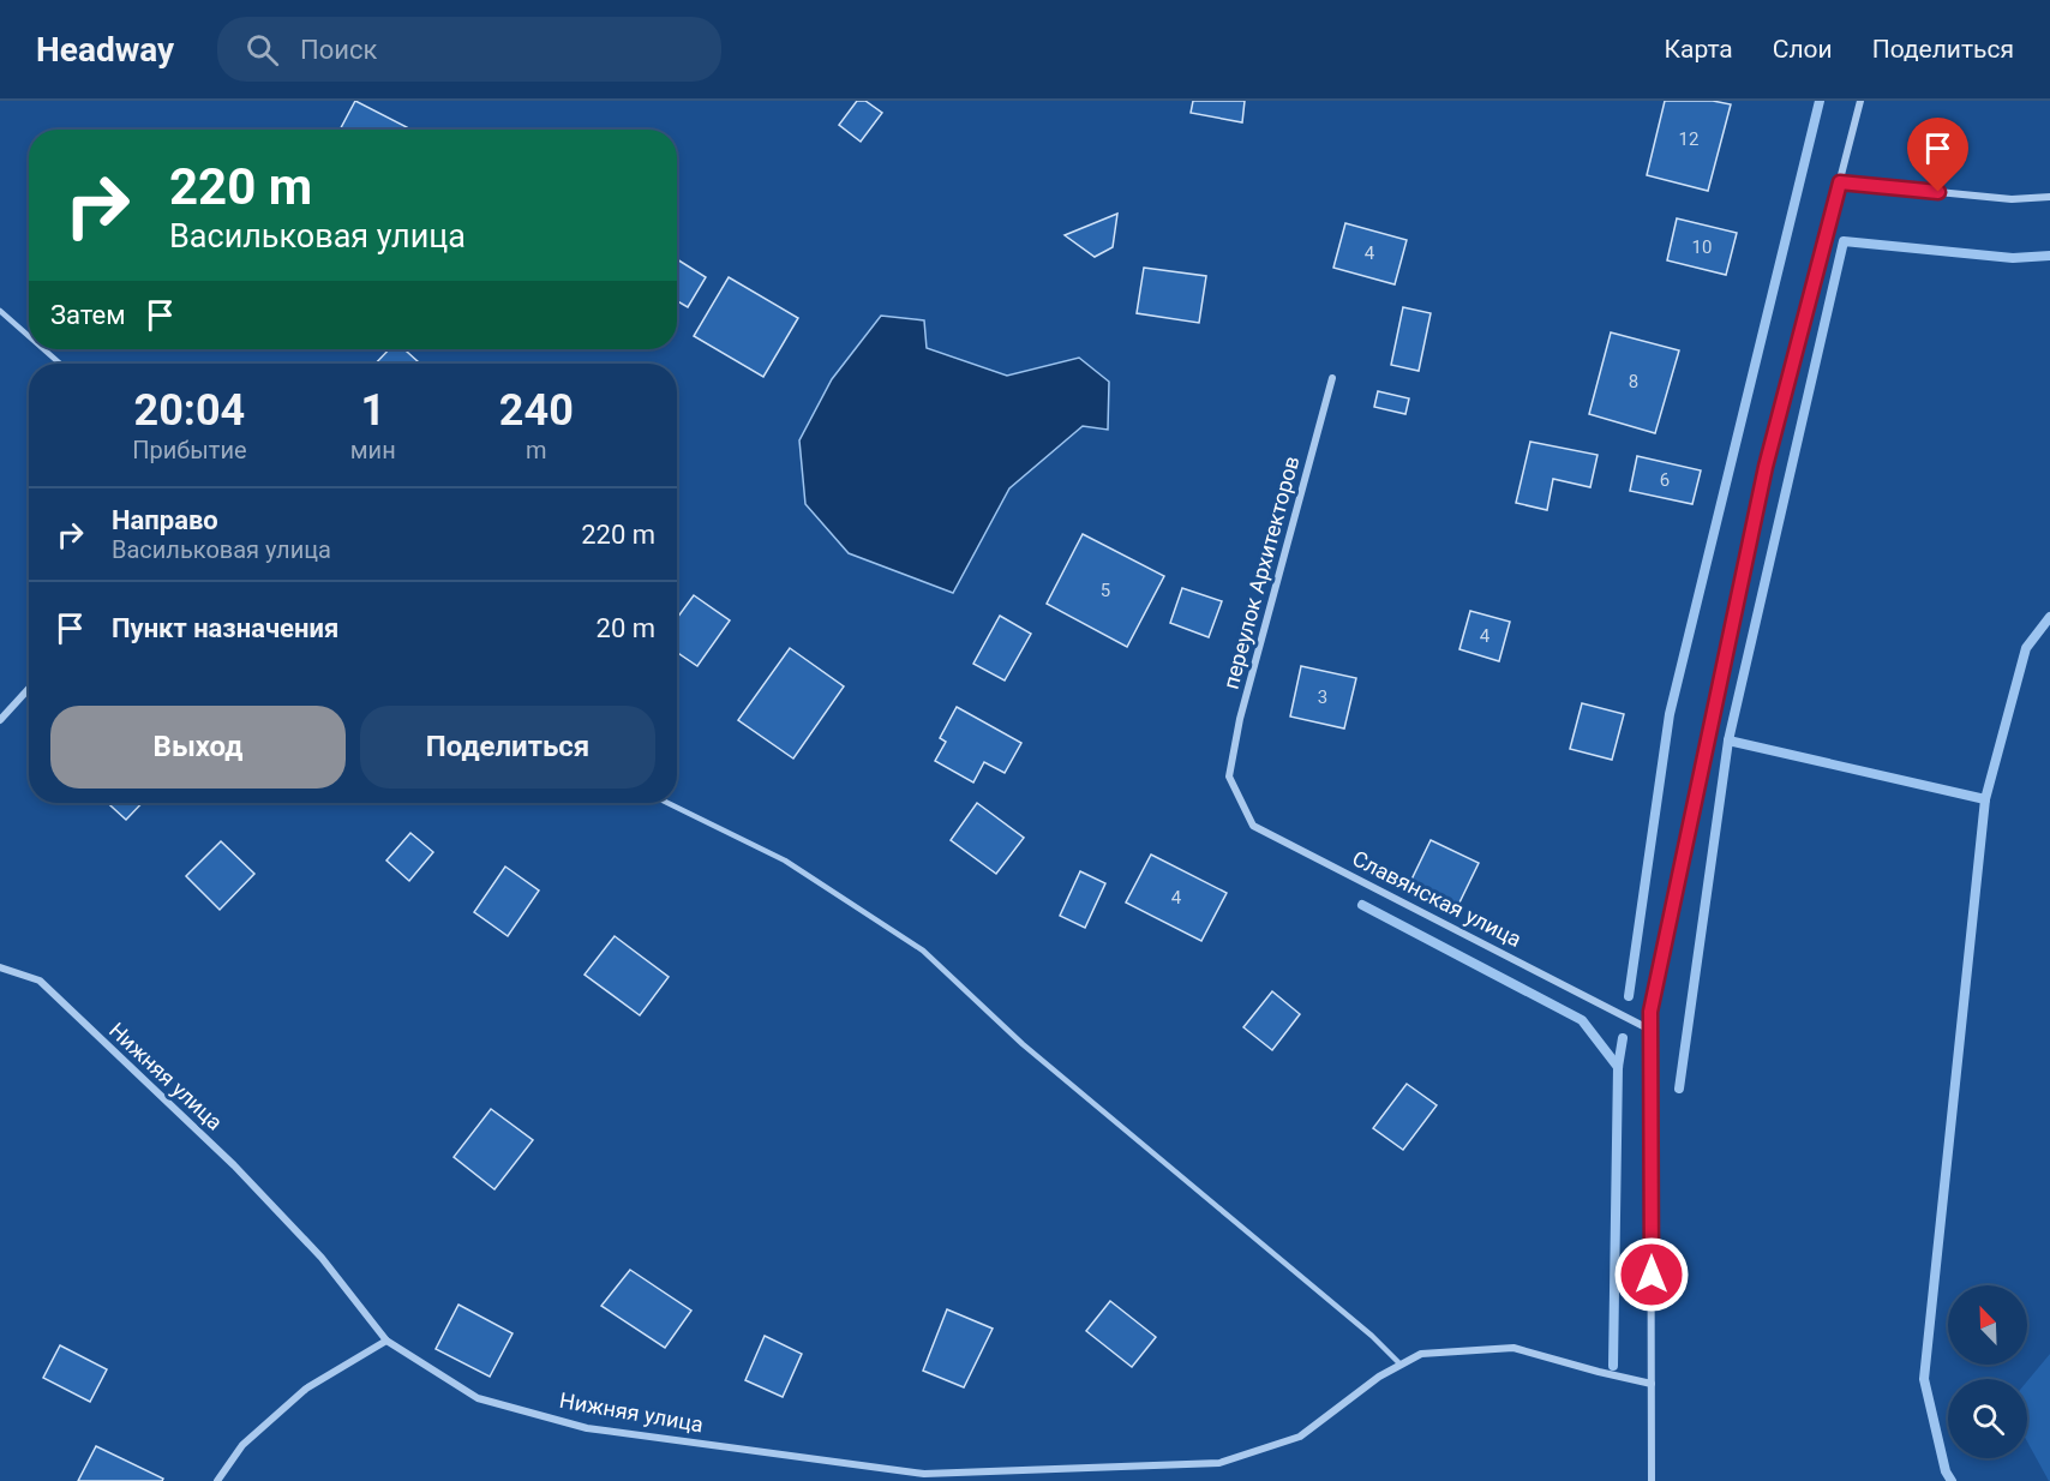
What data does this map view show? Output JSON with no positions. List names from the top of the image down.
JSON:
{
  "streets": {
    "street": ["переулок Архитекторов", "Славянская улица", "Нижняя улица"]
  },
  "crossings": [
    ["переулок Архитекторов", "Славянская улица"]
  ],
  "house_numbers": [
    "12",
    "10",
    "4",
    "8",
    "6",
    "5",
    "4",
    "3",
    "4"
  ],
  "north": "top left",
  "page": {
    "header": "Headway",
    "search": "Поиск",
    "nav": ["Карта", "Слои", "Поделиться"],
    "turn": ["220 m", "Васильковая улица"],
    "then": "Затем",
    "eta": [
      "20:04",
      "Прибытие",
      "1",
      "мин",
      "240",
      "m"
    ],
    "list": [
      {
        "name": "Направо",
        "note": "Васильковая улица",
        "value": "220 m"
      },
      {
        "name": "Пункт назначения",
        "value": "20 m"
      }
    ],
    "buttons": ["Выход", "Поделиться"]
  }
}
